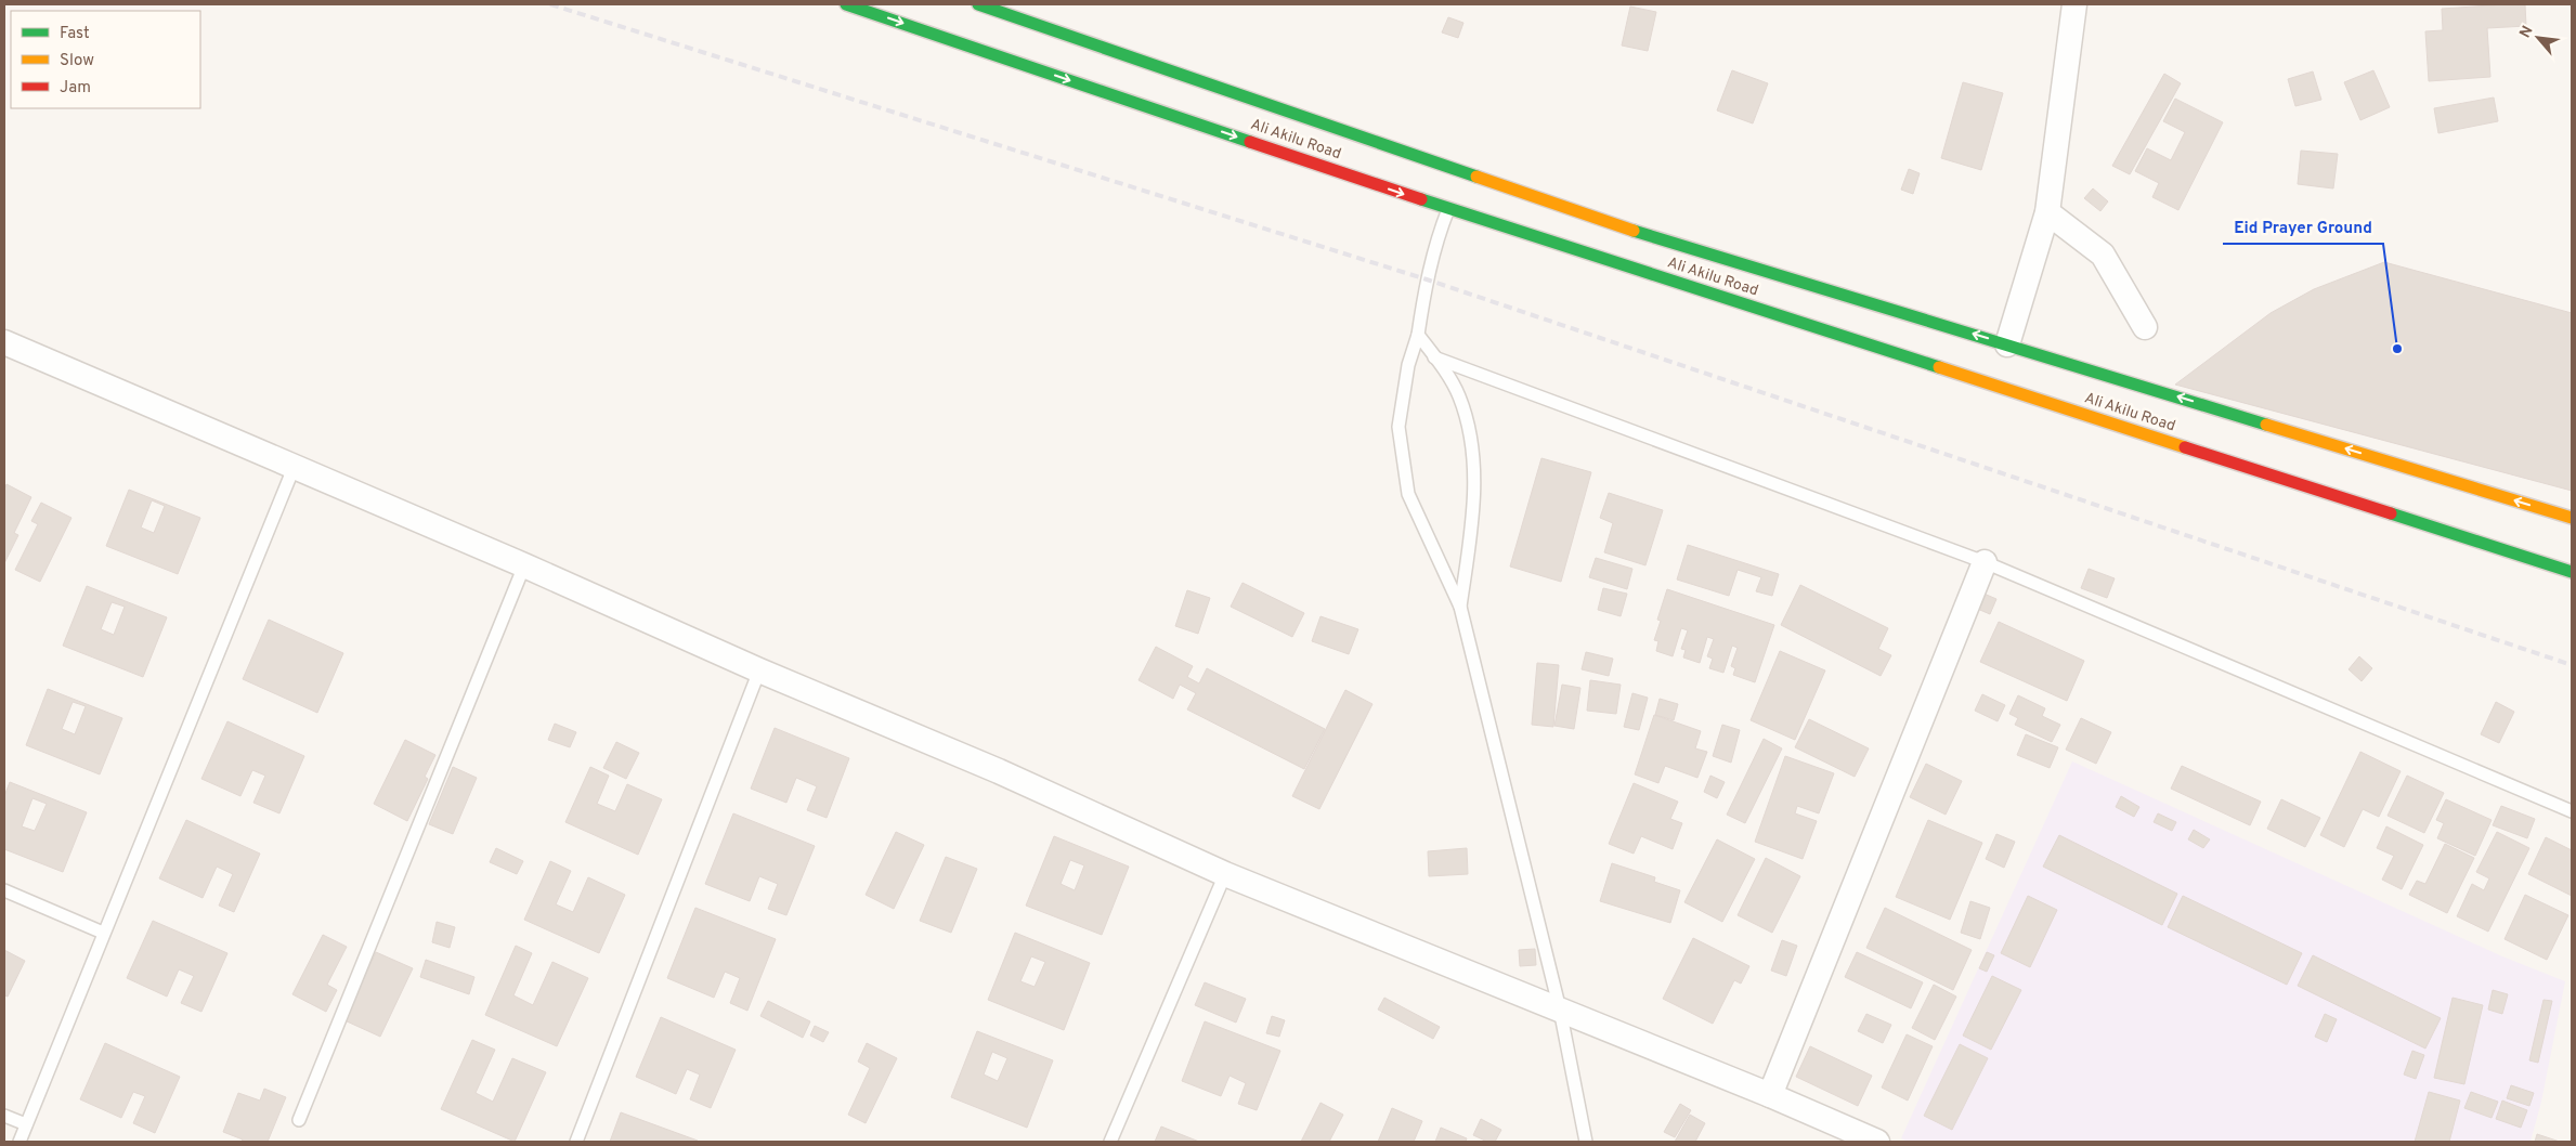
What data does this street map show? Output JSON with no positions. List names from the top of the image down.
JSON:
{
  "streets": {
    "main road": ["Ali Akilu Road"]
  },
  "places": ["Eid Prayer Ground"],
  "legend": ["Fast", "Slow", "Jam"],
  "north": "top left"
}
